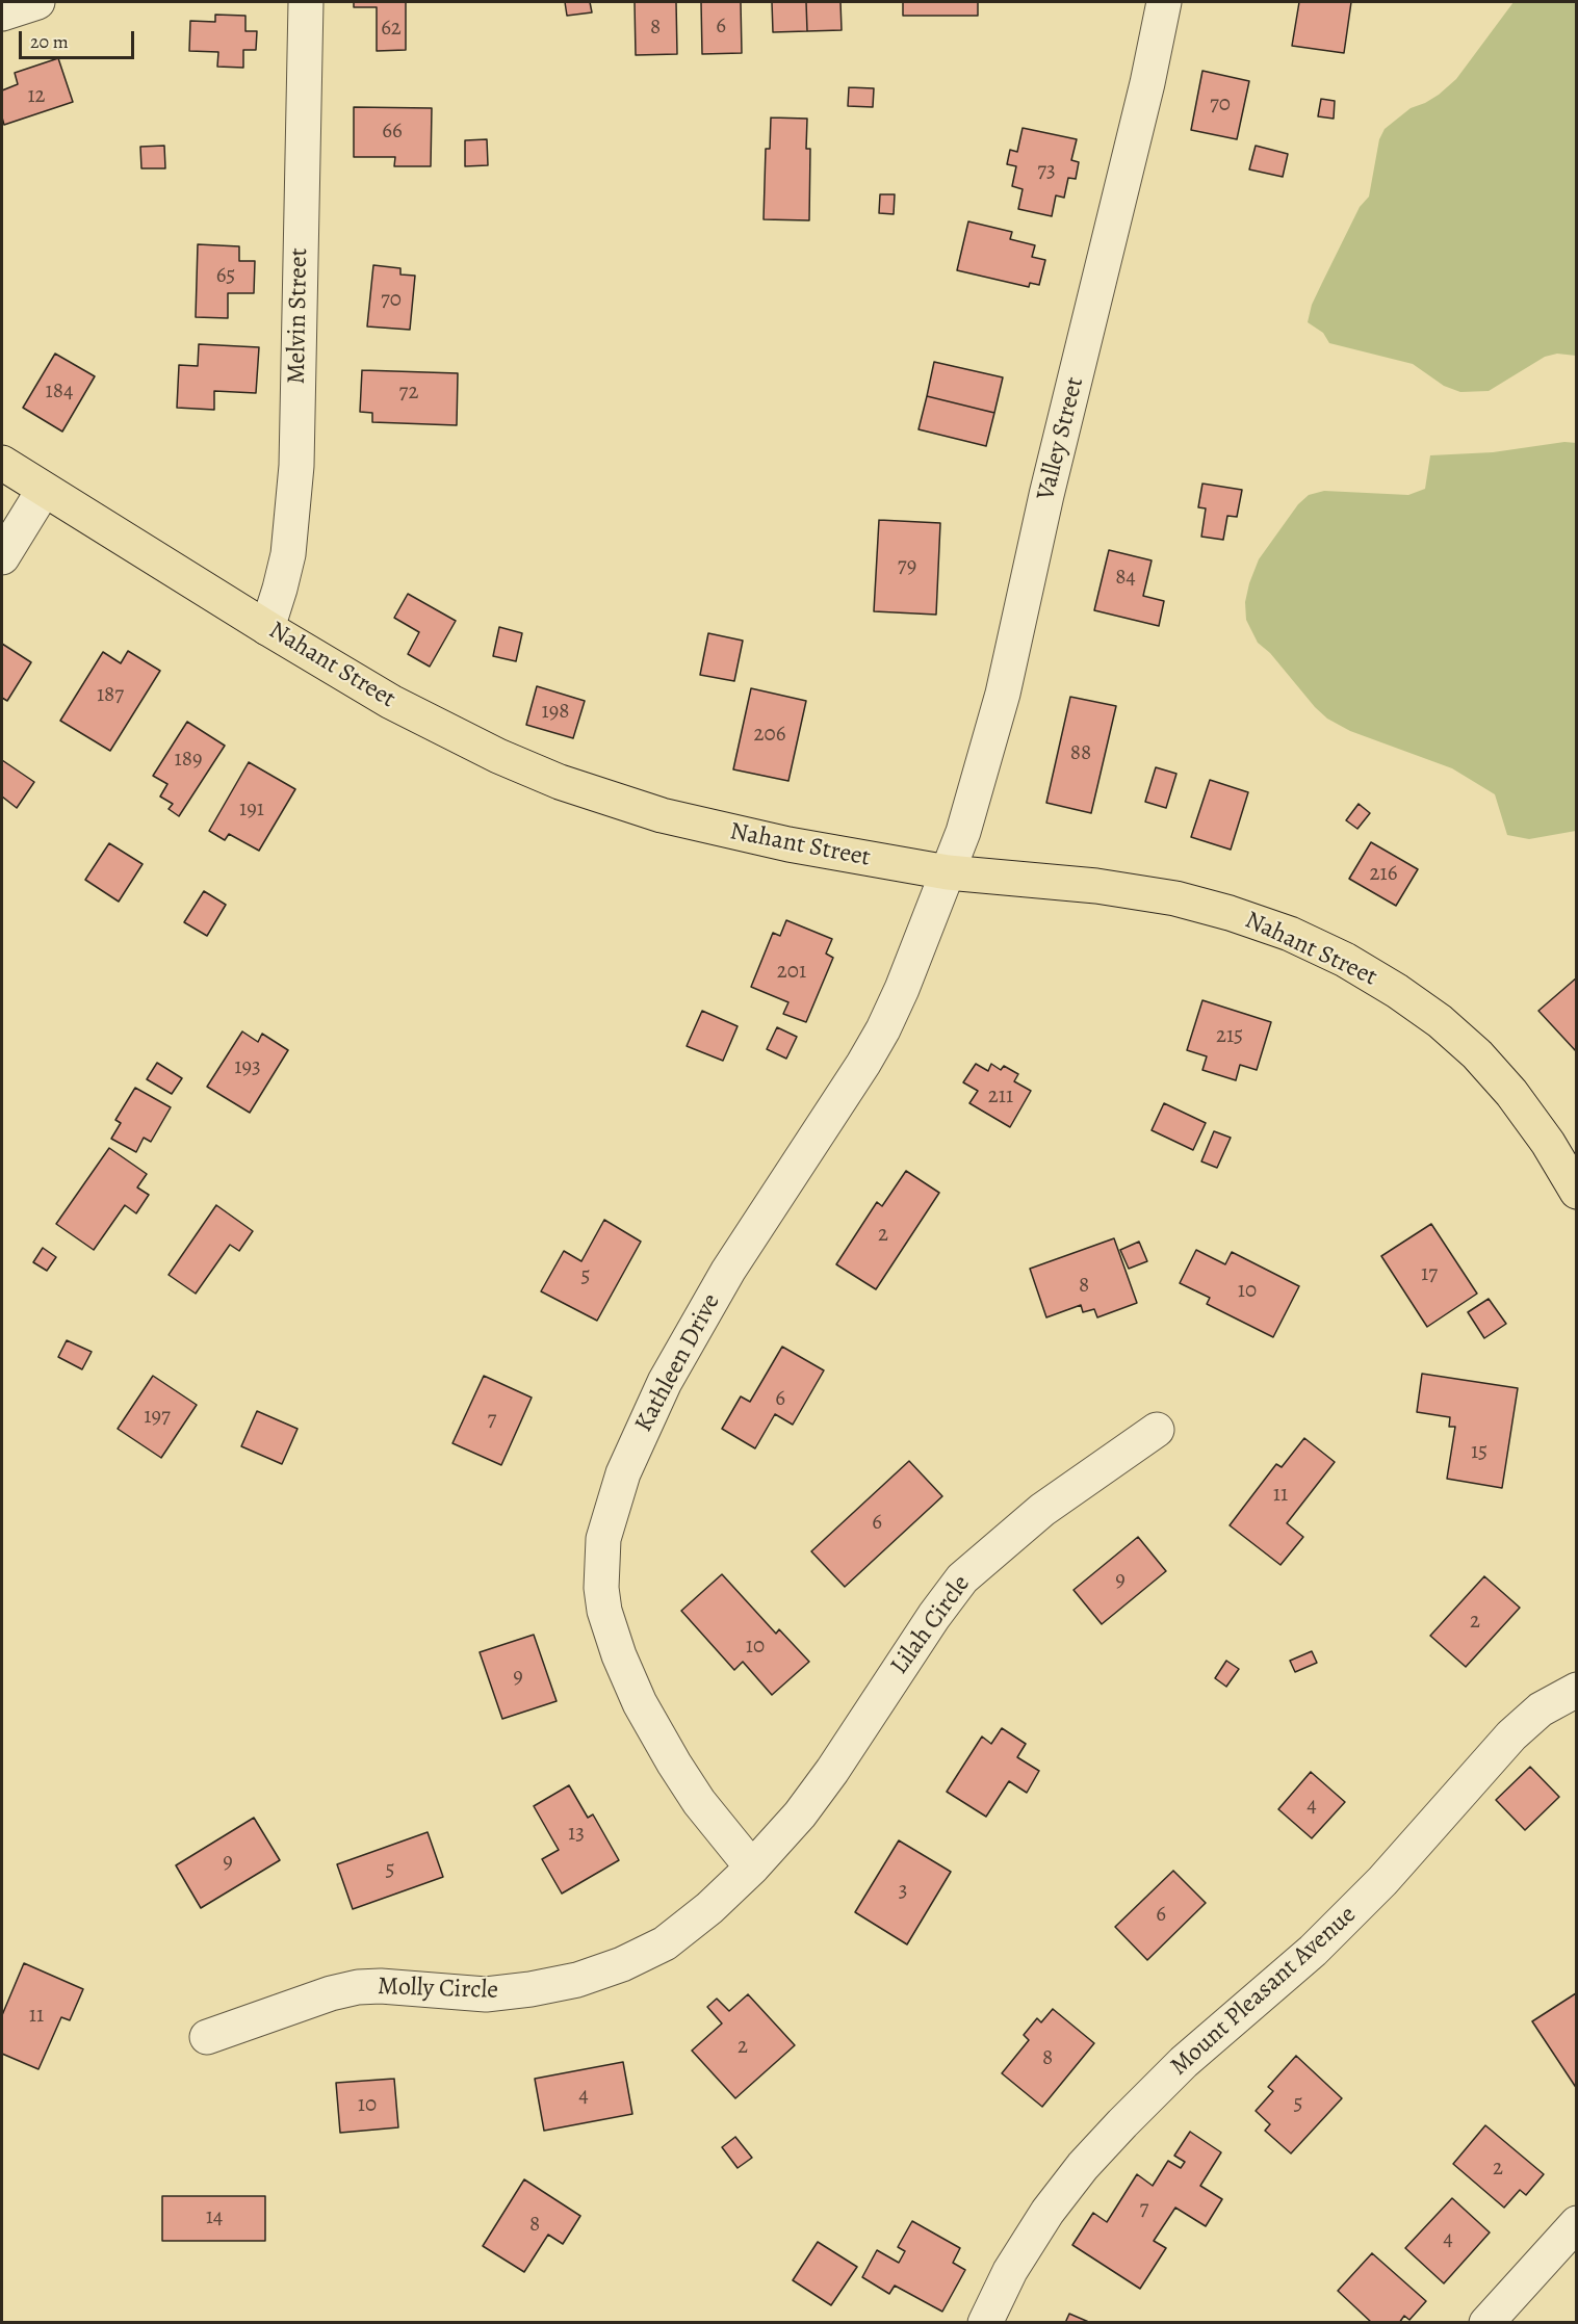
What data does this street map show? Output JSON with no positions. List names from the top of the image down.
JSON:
{
  "streets": {
    "main road": ["Nahant Street"],
    "street": [
      "Melvin Street",
      "Valley Street",
      "Kathleen Drive",
      "Lilah Circle",
      "Molly Circle",
      "Mount Pleasant Avenue"
    ]
  },
  "crossings": [
    ["Melvin Street", "Nahant Street"],
    ["Valley Street", "Nahant Street"],
    ["Valley Street", "Kathleen Drive"],
    ["Nahant Street", "Kathleen Drive"],
    ["Kathleen Drive", "Lilah Circle"],
    ["Kathleen Drive", "Molly Circle"],
    ["Lilah Circle", "Molly Circle"]
  ],
  "house_numbers": [
    "6",
    "8",
    "62",
    "12",
    "70",
    "66",
    "73",
    "65",
    "70",
    "184",
    "72",
    "79",
    "84",
    "187",
    "198",
    "206",
    "88",
    "189",
    "191",
    "216",
    "201",
    "215",
    "193",
    "211",
    "2",
    "17",
    "5",
    "8",
    "10",
    "6",
    "197",
    "7",
    "15",
    "11",
    "6",
    "9",
    "2",
    "10",
    "9",
    "4",
    "13",
    "9",
    "5",
    "3",
    "6",
    "11",
    "2",
    "8",
    "4",
    "5",
    "10",
    "2",
    "7",
    "14",
    "8",
    "4"
  ],
  "scale_bar": "20 m"
}
